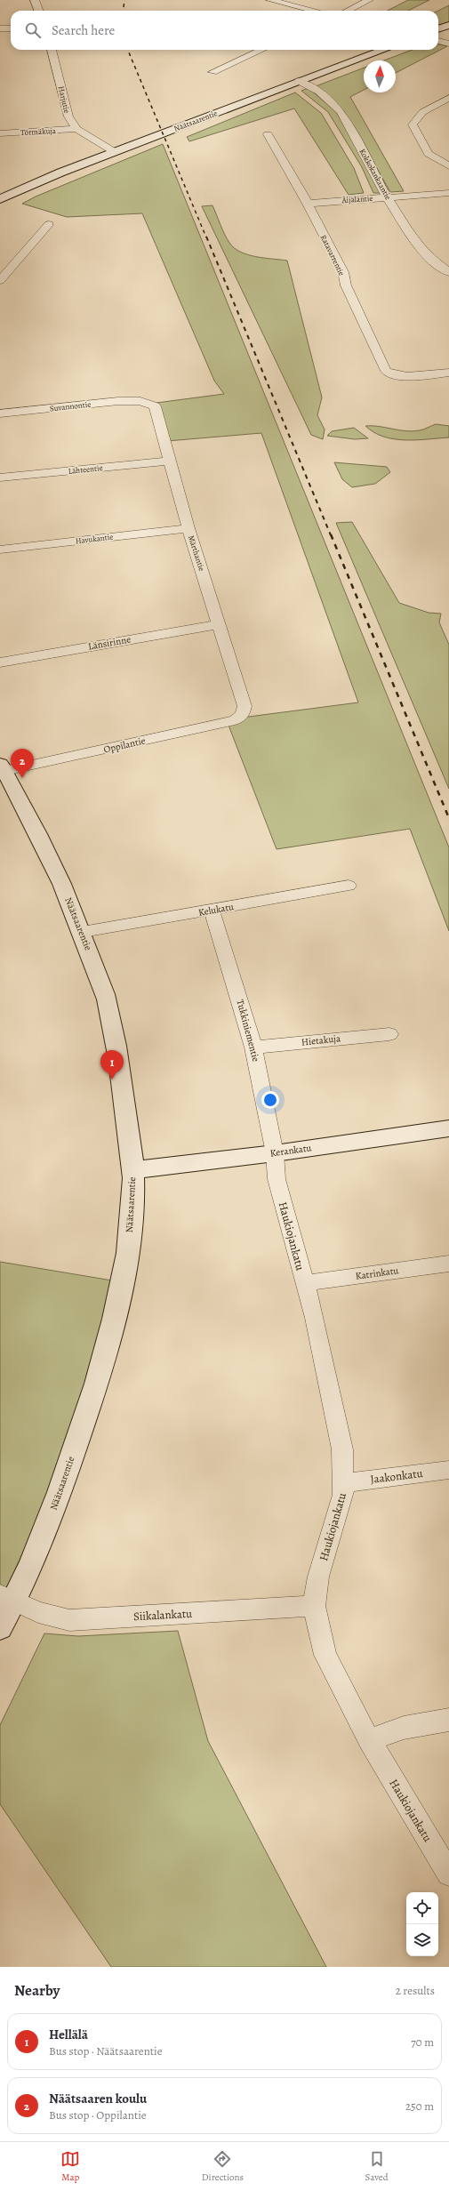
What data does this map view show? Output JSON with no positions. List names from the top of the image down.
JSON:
{
  "streets": {
    "street": [
      "Harjutie",
      "Näätsaarentie",
      "Törmäkuja",
      "Kokkokankaantie",
      "Äijäläntie",
      "Ratavarrentie",
      "Suvannontie",
      "Lähteentie",
      "Havukantie",
      "Märthantie",
      "Länsirinne",
      "Oppilantie",
      "Kelukatu",
      "Tukkiniementie",
      "Hietakuja",
      "Kerankatu",
      "Haukiojankatu",
      "Katrinkatu",
      "Jaakonkatu",
      "Siikalankatu"
    ]
  },
  "crossings": [
    ["Harjutie", "Näätsaarentie"],
    ["Harjutie", "Törmäkuja"],
    ["Näätsaarentie", "Kokkokankaantie"],
    ["Näätsaarentie", "Oppilantie"],
    ["Näätsaarentie", "Kelukatu"],
    ["Näätsaarentie", "Kerankatu"],
    ["Näätsaarentie", "Siikalankatu"],
    ["Kokkokankaantie", "Äijäläntie"],
    ["Äijäläntie", "Ratavarrentie"],
    ["Suvannontie", "Märthantie"],
    ["Lähteentie", "Märthantie"],
    ["Havukantie", "Märthantie"],
    ["Märthantie", "Länsirinne"],
    ["Märthantie", "Oppilantie"],
    ["Kelukatu", "Tukkiniementie"],
    ["Tukkiniementie", "Hietakuja"],
    ["Tukkiniementie", "Kerankatu"],
    ["Tukkiniementie", "Haukiojankatu"],
    ["Kerankatu", "Haukiojankatu"],
    ["Haukiojankatu", "Katrinkatu"],
    ["Haukiojankatu", "Jaakonkatu"],
    ["Haukiojankatu", "Siikalankatu"]
  ],
  "north": "top",
  "page": {
    "search": "Search here",
    "pins": ["2", "1"],
    "heading": ["Nearby", "2 results"],
    "list": [
      {
        "mark": "1",
        "name": "Hellälä",
        "note": "Bus stop · Näätsaarentie",
        "value": "70 m"
      },
      {
        "mark": "2",
        "name": "Näätsaaren koulu",
        "note": "Bus stop · Oppilantie",
        "value": "250 m"
      }
    ],
    "nav": ["Map", "Directions", "Saved"]
  }
}
